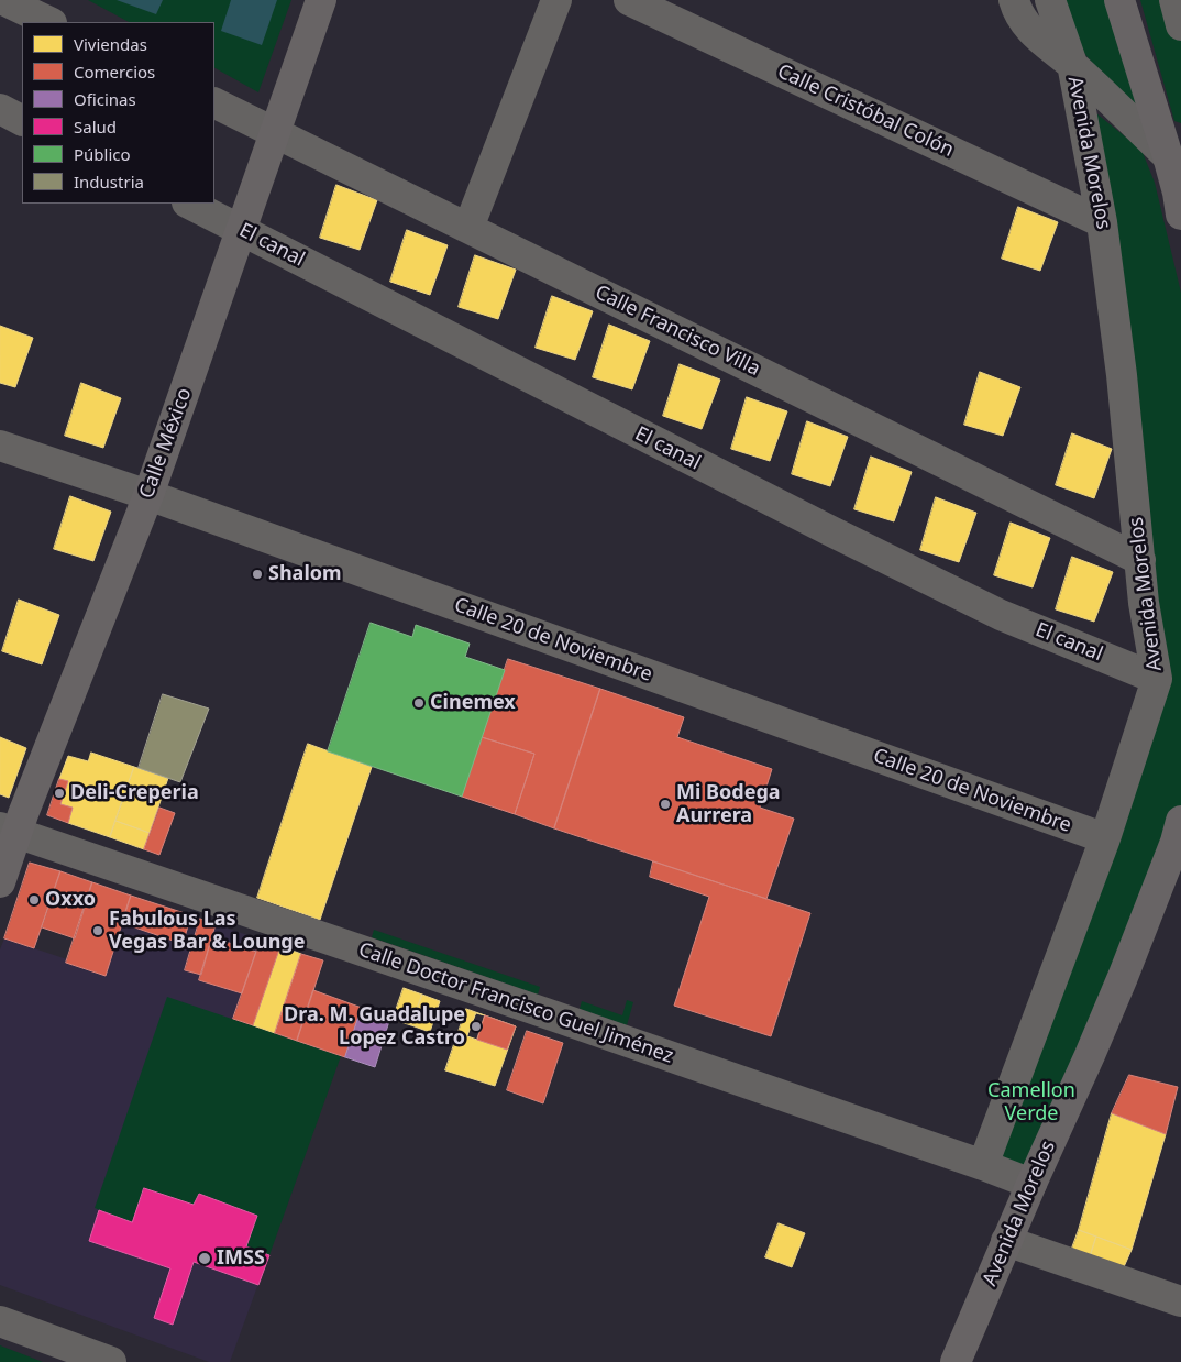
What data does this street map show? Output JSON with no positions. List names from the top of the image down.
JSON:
{
  "streets": {
    "main road": ["Avenida Morelos", "Calle México"],
    "street": [
      "Calle Cristóbal Colón",
      "El canal",
      "Calle Francisco Villa",
      "Calle 20 de Noviembre",
      "Calle Doctor Francisco Guel Jiménez"
    ]
  },
  "crossings": [
    ["Calle Cristóbal Colón", "Avenida Morelos"],
    ["Avenida Morelos", "El canal"],
    ["Avenida Morelos", "Calle Francisco Villa"],
    ["Avenida Morelos", "Calle 20 de Noviembre"],
    ["Avenida Morelos", "Calle Doctor Francisco Guel Jiménez"],
    ["El canal", "Calle México"],
    ["Calle Francisco Villa", "Calle México"],
    ["Calle México", "Calle 20 de Noviembre"],
    ["Calle México", "Calle Doctor Francisco Guel Jiménez"]
  ],
  "parks": ["Camellon Verde"],
  "places": [
    "Shalom",
    "Cinemex",
    "Deli-Creperia",
    "Mi Bodega Aurrera",
    "Oxxo",
    "Fabulous Las Vegas Bar & Lounge",
    "Dra. M. Guadalupe Lopez Castro",
    "IMSS"
  ],
  "legend": [
    "Viviendas",
    "Comercios",
    "Oficinas",
    "Salud",
    "Público",
    "Industria"
  ]
}
